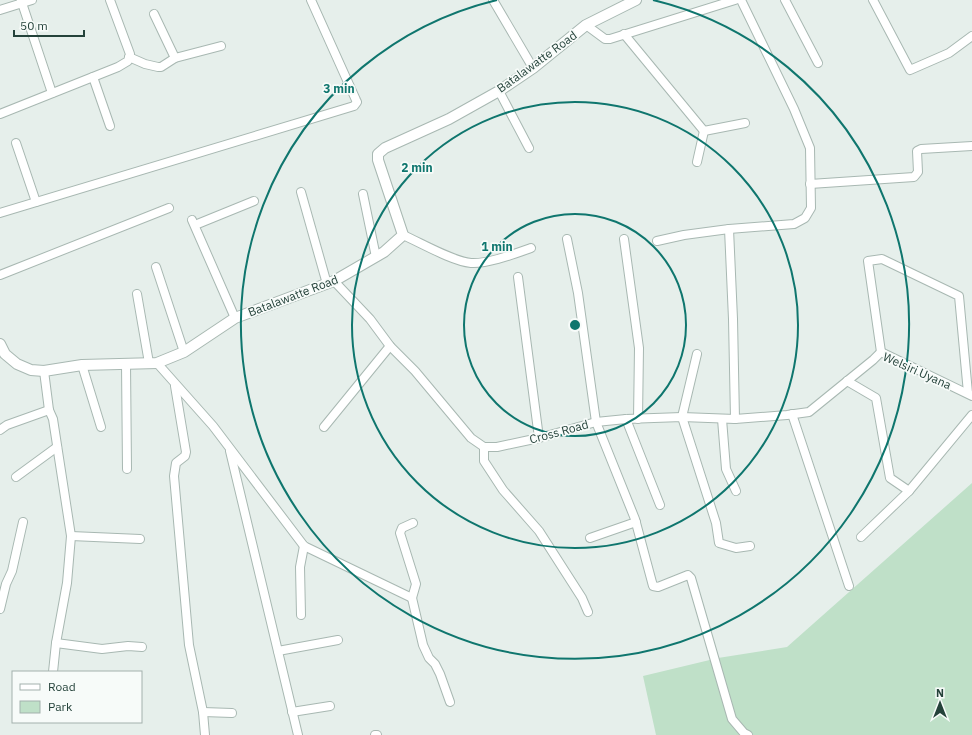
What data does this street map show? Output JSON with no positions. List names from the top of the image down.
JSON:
{
  "streets": {
    "street": ["Batalawatte Road", "Welsiri Uyana", "Cross Road"]
  },
  "crossings": [
    ["Welsiri Uyana", "Cross Road"]
  ],
  "legend": ["Road", "Park"],
  "scale_bar": "50 m",
  "north": "top",
  "rings": ["3 min", "2 min", "1 min"]
}
